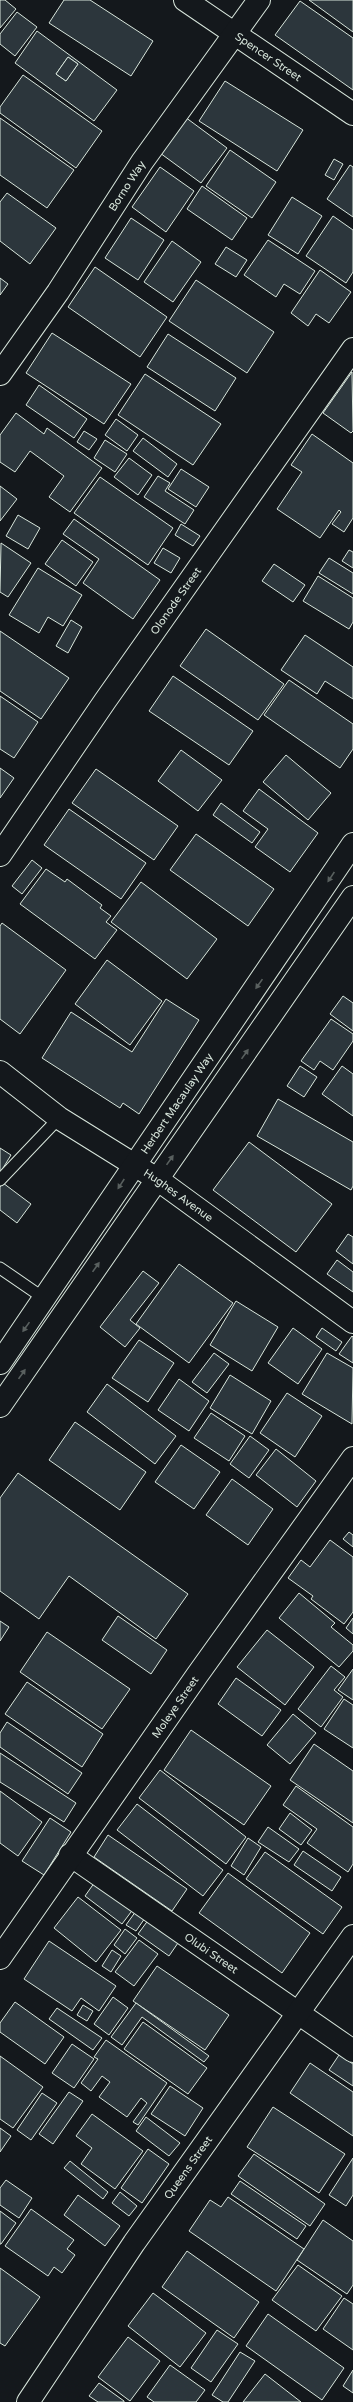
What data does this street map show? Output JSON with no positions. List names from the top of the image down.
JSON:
{
  "streets": {
    "main road": [
      "Spencer Street",
      "Borno Way",
      "Olonode Street",
      "Herbert Macaulay Way",
      "Hughes Avenue",
      "Moleye Street",
      "Olubi Street",
      "Queens Street"
    ]
  },
  "crossings": [
    ["Spencer Street", "Borno Way"],
    ["Herbert Macaulay Way", "Hughes Avenue"],
    ["Moleye Street", "Olubi Street"],
    ["Olubi Street", "Queens Street"]
  ]
}
